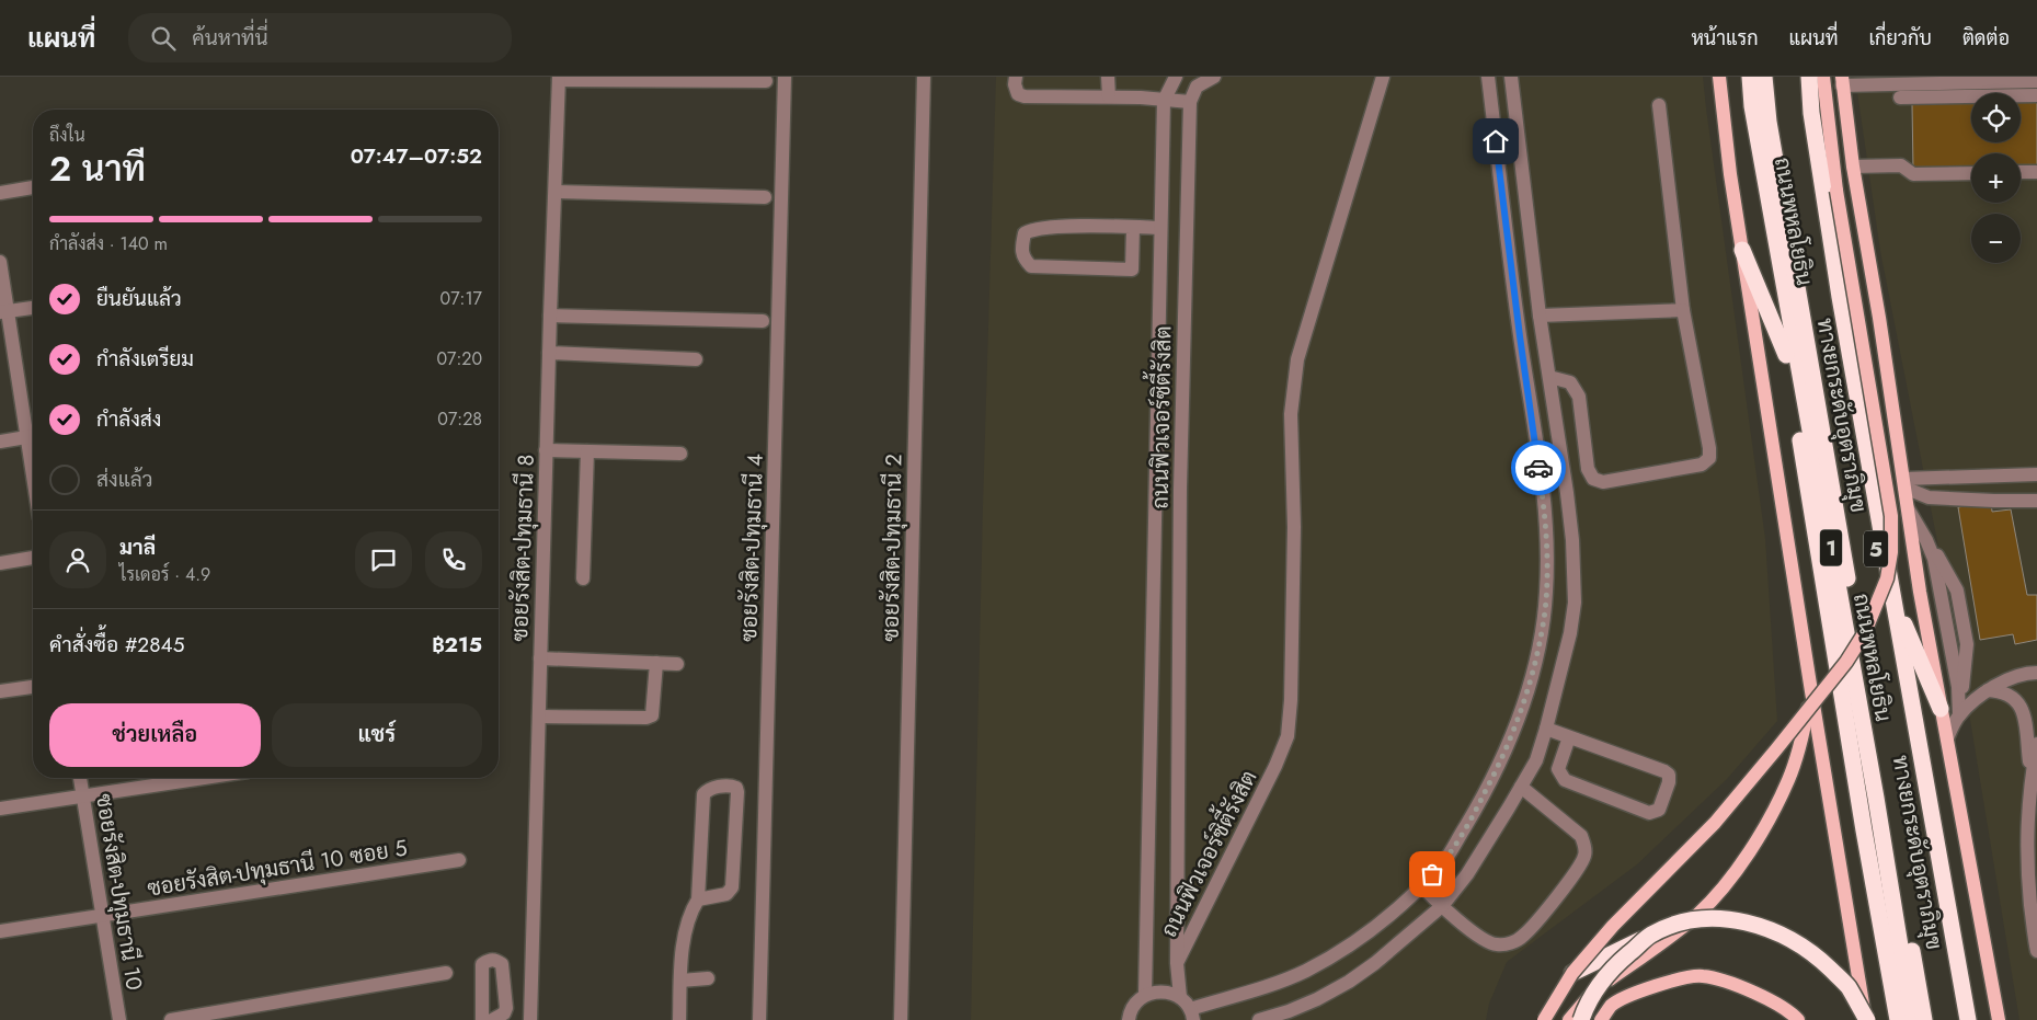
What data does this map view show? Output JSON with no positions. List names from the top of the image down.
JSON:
{
  "streets": {
    "highway": [
      "ถนนพหลโยธิน",
      "ทางยกระดับอุตราภิมุข",
      "1",
      "5"
    ],
    "street": [
      "ถนนฟิวเจอร์ซิตี้รังสิต",
      "ซอยรังสิต-ปทุมธานี 8",
      "ซอยรังสิต-ปทุมธานี 4",
      "ซอยรังสิต-ปทุมธานี 2",
      "ซอยรังสิต-ปทุมธานี 10 ซอย 5",
      "ซอยรังสิต-ปทุมธานี 10"
    ]
  },
  "crossings": [
    ["ซอยรังสิต-ปทุมธานี 10 ซอย 5", "ซอยรังสิต-ปทุมธานี 10"]
  ],
  "page": {
    "header": "แผนที่",
    "search": "ค้นหาที่นี่",
    "nav": [
      "หน้าแรก",
      "แผนที่",
      "เกี่ยวกับ",
      "ติดต่อ"
    ],
    "map_buttons": ["+", "−"],
    "heading": ["2 นาที", "ถึงใน", "07:47–07:52"],
    "panel": [
      "มาลี",
      "ไรเดอร์ · 4.9",
      "คำสั่งซื้อ #2845",
      "฿215"
    ],
    "bar": "กำลังส่ง · 140 m",
    "list": [
      ["ยืนยันแล้ว", "07:17"],
      ["กำลังเตรียม", "07:20"],
      ["กำลังส่ง", "07:28"],
      "ส่งแล้ว"
    ],
    "buttons": ["ช่วยเหลือ", "แชร์"]
  }
}
